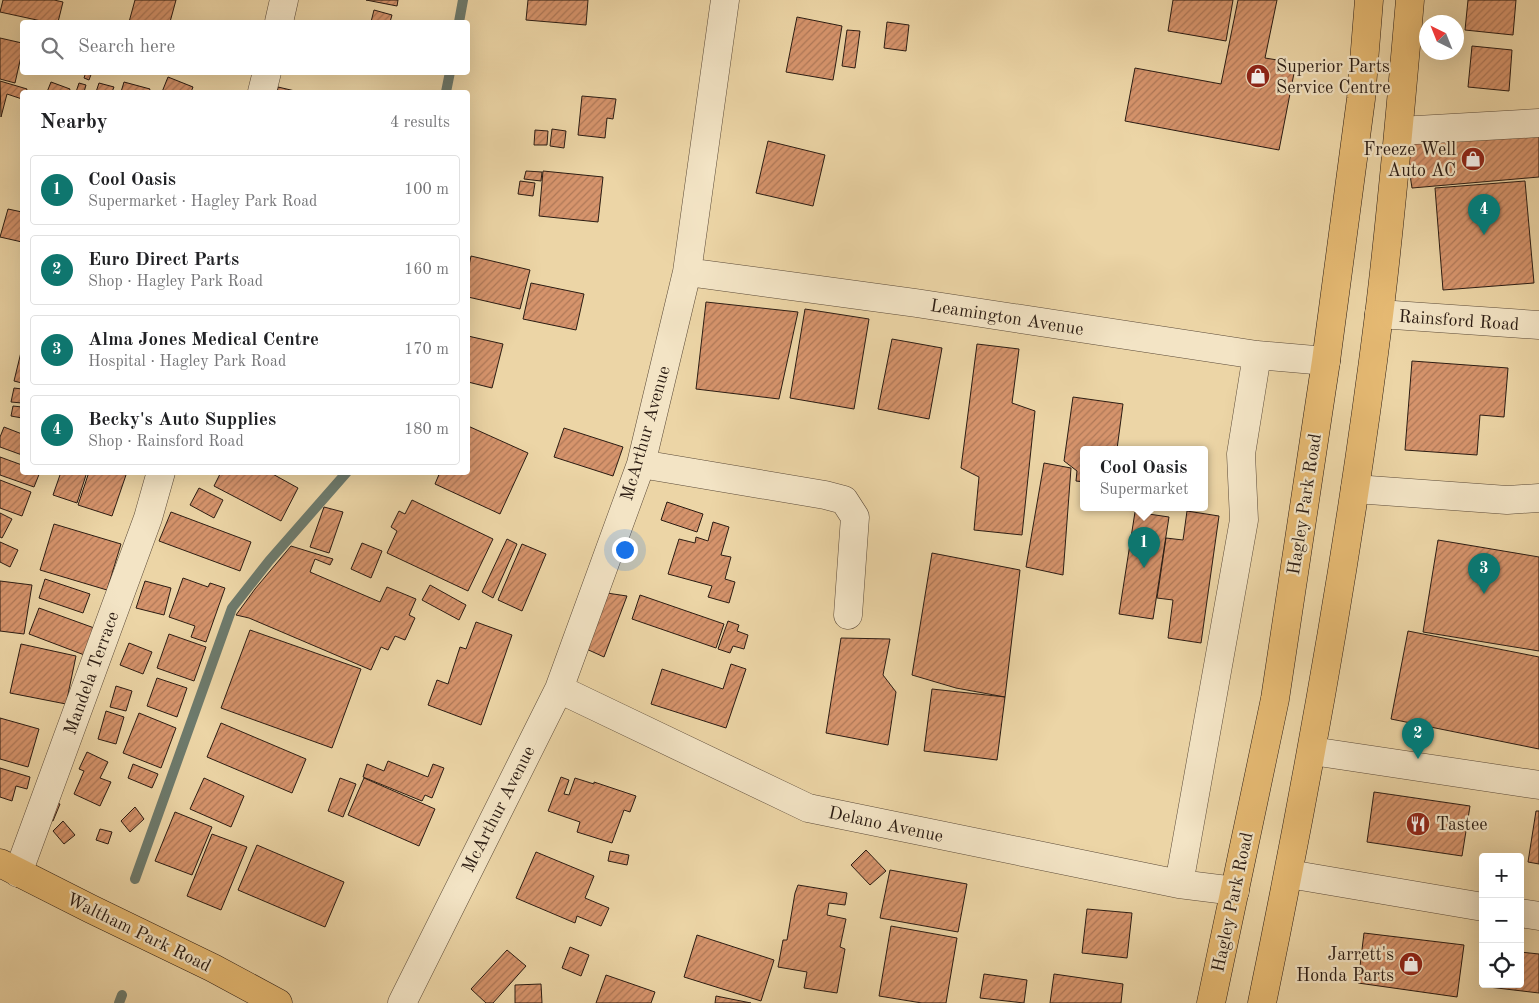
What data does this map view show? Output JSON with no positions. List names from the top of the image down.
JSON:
{
  "streets": {
    "main road": ["Hagley Park Road", "Waltham Park Road"],
    "street": [
      "Leamington Avenue",
      "Rainsford Road",
      "McArthur Avenue",
      "Mandela Terrace",
      "Delano Avenue"
    ]
  },
  "crossings": [
    ["Leamington Avenue", "McArthur Avenue"],
    ["Leamington Avenue", "Hagley Park Road"],
    ["McArthur Avenue", "Delano Avenue"],
    ["Hagley Park Road", "Delano Avenue"],
    ["Mandela Terrace", "Waltham Park Road"]
  ],
  "places": {
    "shop": ["Superior Parts Service Centre", "Freeze Well Auto AC", "Jarrett's Honda Parts"],
    "restaurant": ["Tastee"]
  },
  "north": "top left",
  "page": {
    "search": "Search here",
    "heading": ["Nearby", "4 results"],
    "list": [
      {
        "mark": "1",
        "name": "Cool Oasis",
        "note": "Supermarket · Hagley Park Road",
        "value": "100 m"
      },
      {
        "mark": "2",
        "name": "Euro Direct Parts",
        "note": "Shop · Hagley Park Road",
        "value": "160 m"
      },
      {
        "mark": "3",
        "name": "Alma Jones Medical Centre",
        "note": "Hospital · Hagley Park Road",
        "value": "170 m"
      },
      {
        "mark": "4",
        "name": "Becky's Auto Supplies",
        "note": "Shop · Rainsford Road",
        "value": "180 m"
      }
    ],
    "pins": [
      "4",
      "1",
      "3",
      "2"
    ],
    "popup": ["Cool Oasis", "Supermarket"],
    "map_buttons": ["+", "−"]
  }
}
